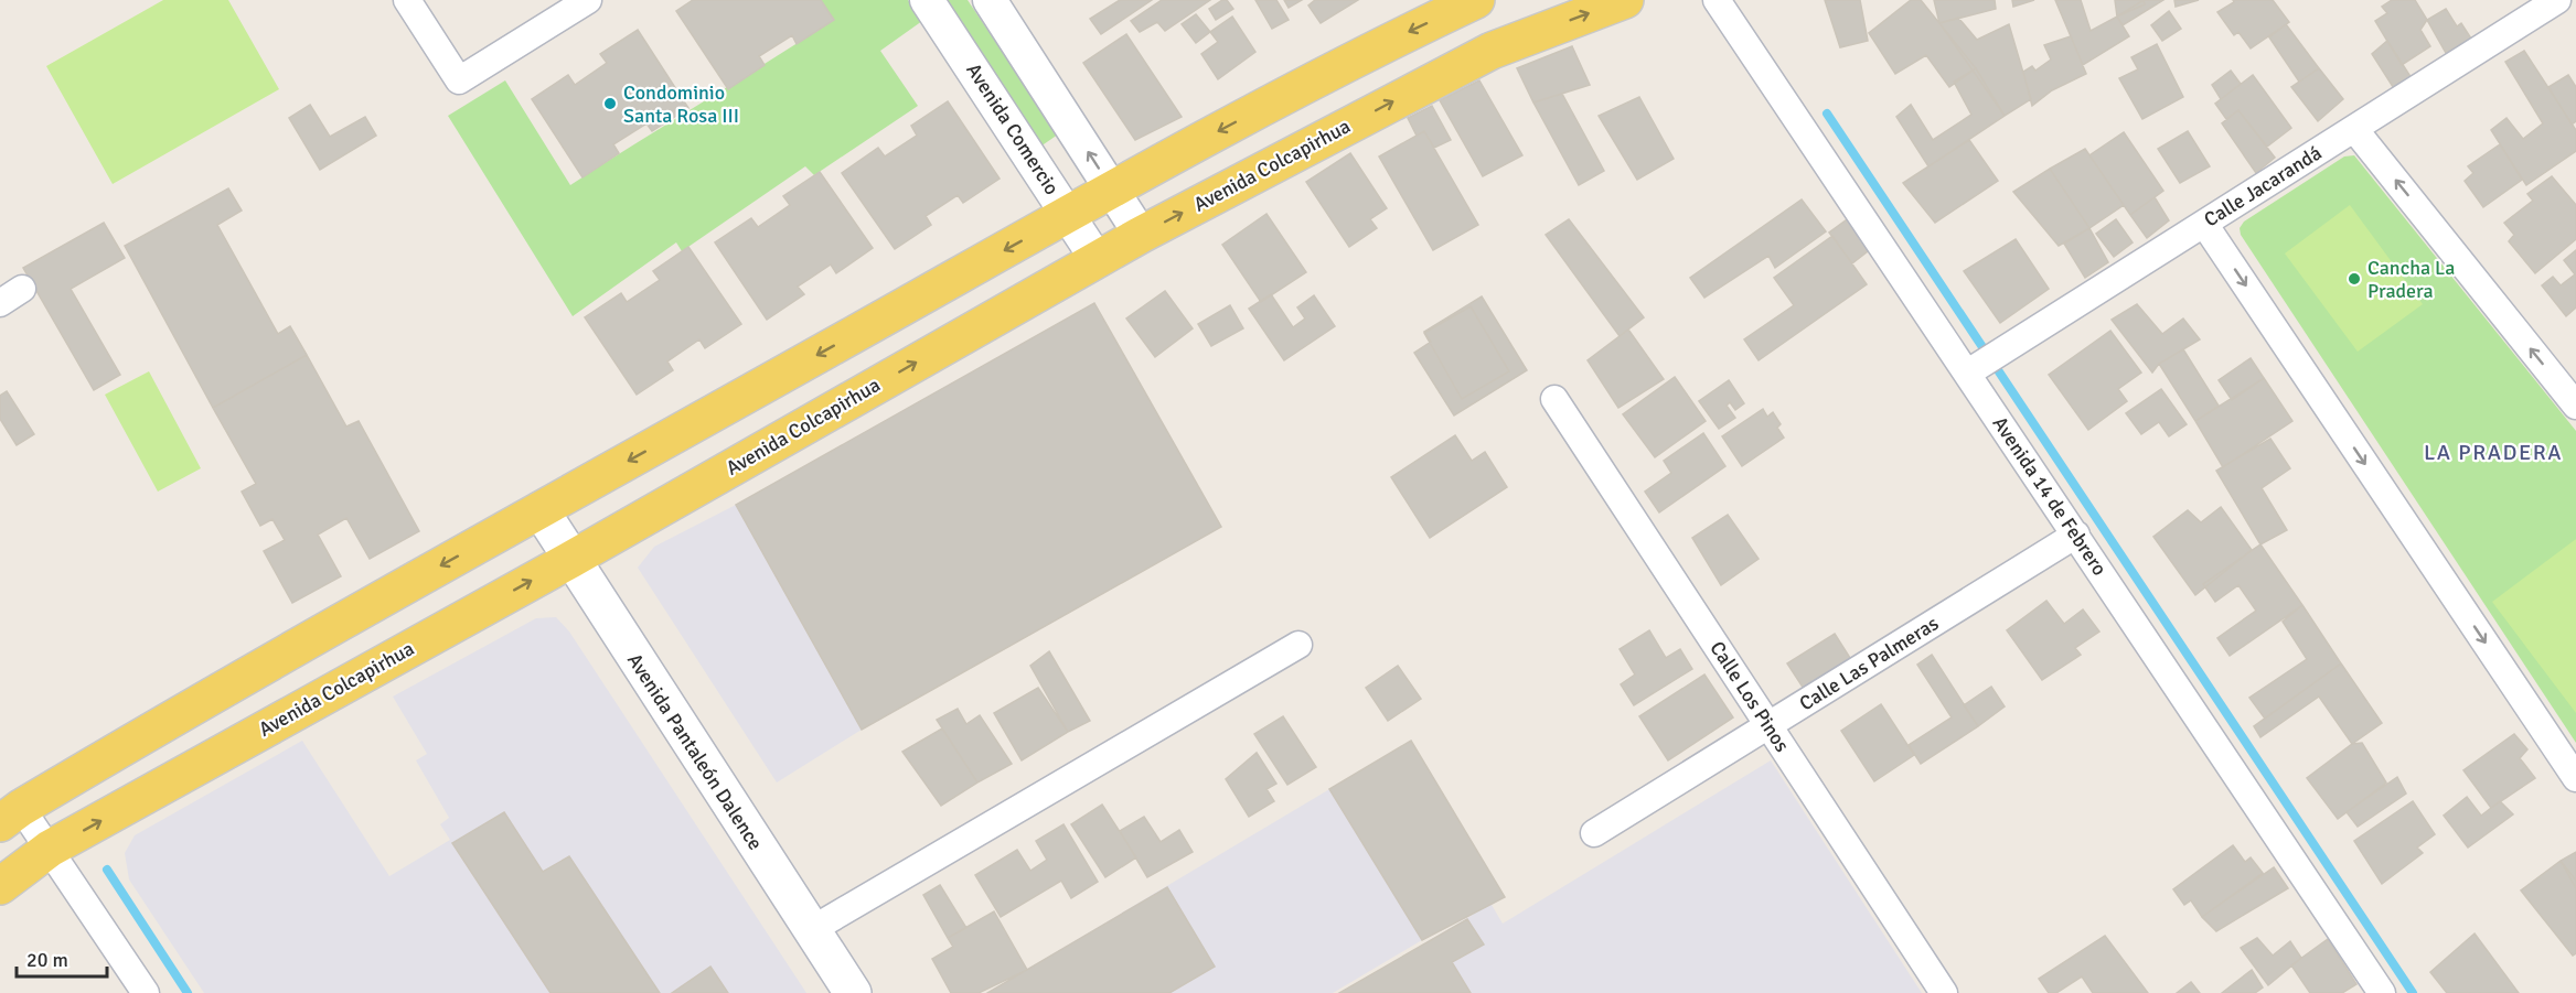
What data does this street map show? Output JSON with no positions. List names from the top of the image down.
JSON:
{
  "streets": {
    "main road": ["Avenida Colcapirhua", "Avenida Pantaleón Dalence"],
    "street": [
      "Avenida Comercio",
      "Calle Jacarandá",
      "Avenida 14 de Febrero",
      "Calle Las Palmeras",
      "Calle Los Pinos"
    ]
  },
  "crossings": [
    ["Avenida Comercio", "Avenida Colcapirhua"],
    ["Avenida Colcapirhua", "Avenida Pantaleón Dalence"],
    ["Calle Jacarandá", "Avenida 14 de Febrero"],
    ["Avenida 14 de Febrero", "Calle Las Palmeras"],
    ["Calle Las Palmeras", "Calle Los Pinos"]
  ],
  "districts": ["LA PRADERA"],
  "places": ["Condominio Santa Rosa III", "Cancha La Pradera"],
  "scale_bar": "20 m"
}
